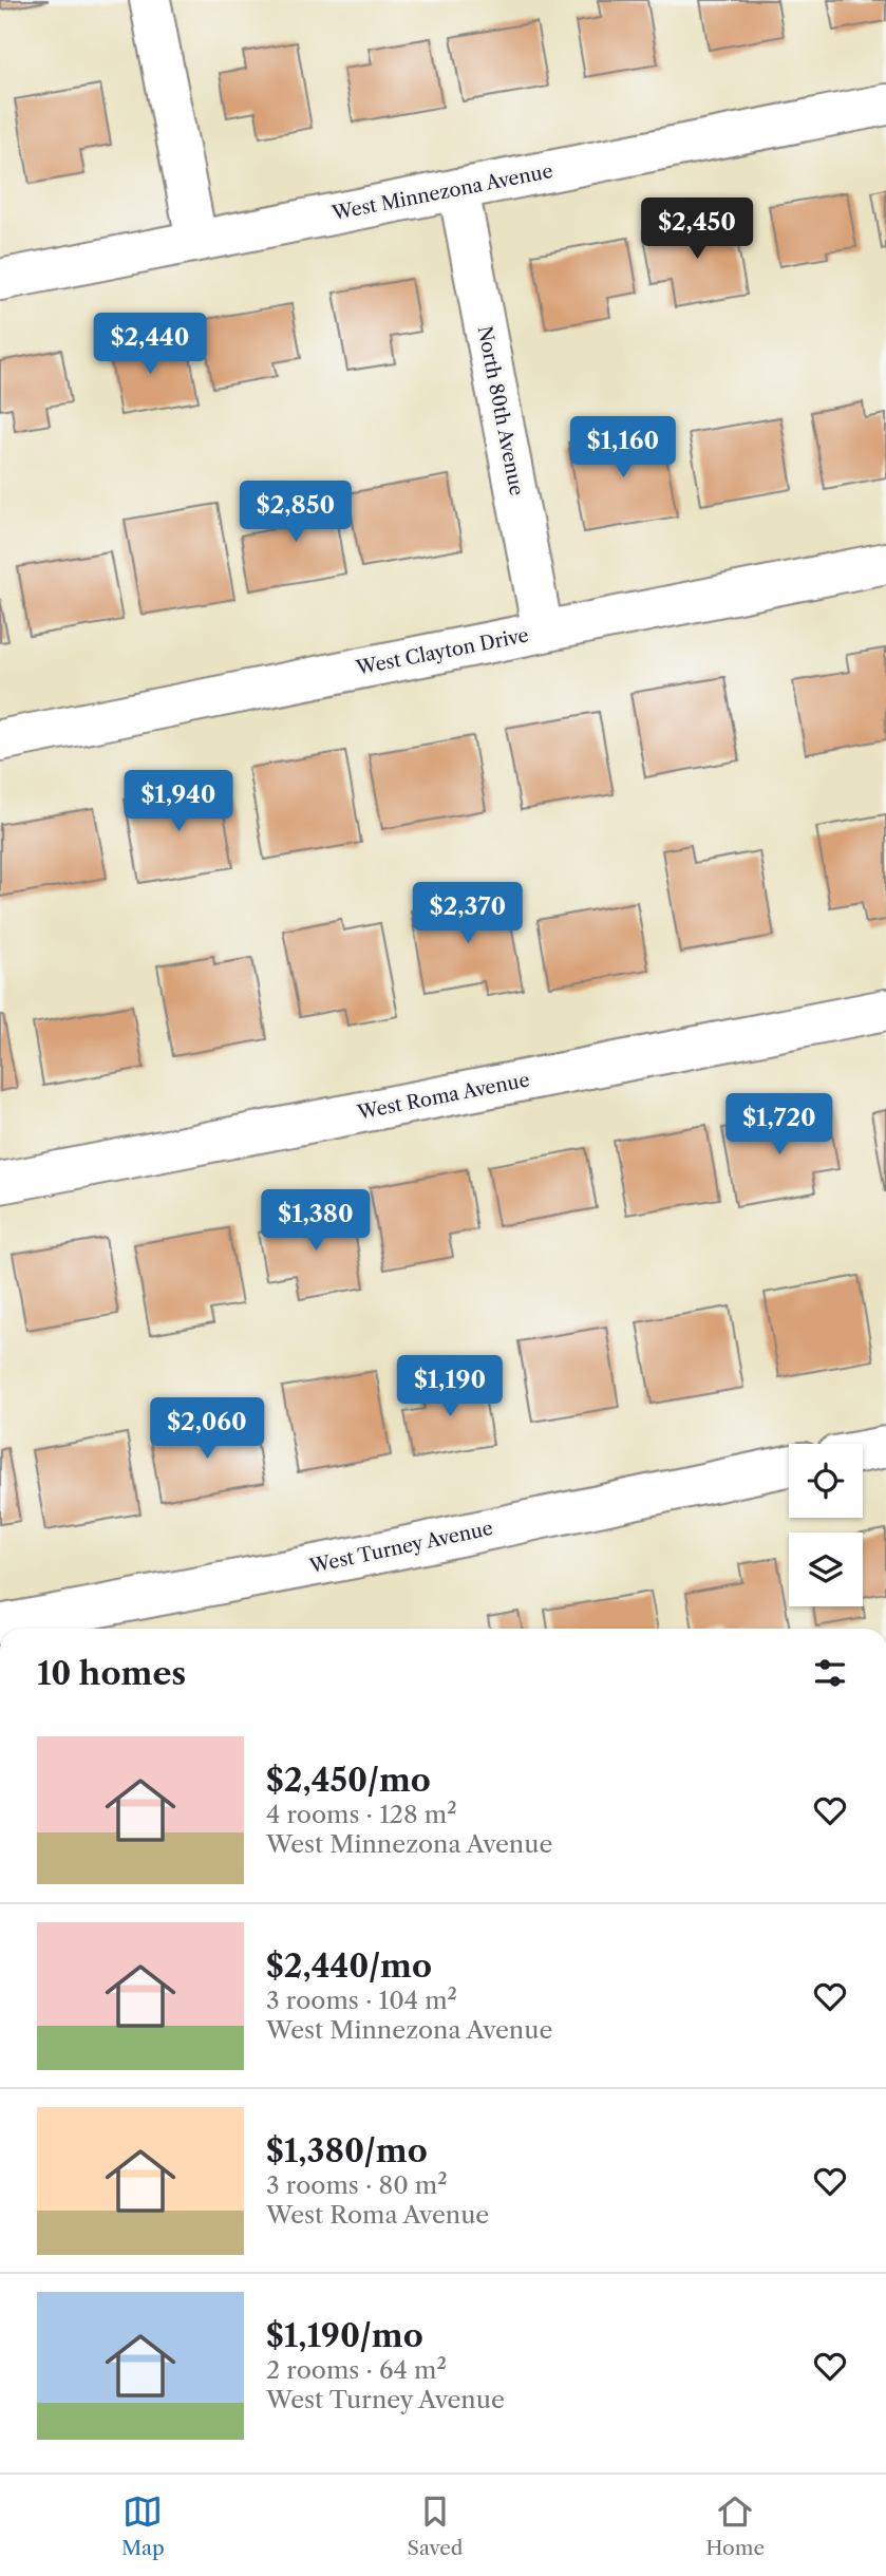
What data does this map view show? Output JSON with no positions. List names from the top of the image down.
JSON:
{
  "streets": {
    "street": [
      "West Minnezona Avenue",
      "North 80th Avenue",
      "West Clayton Drive",
      "West Roma Avenue",
      "West Turney Avenue"
    ]
  },
  "crossings": [
    ["West Minnezona Avenue", "North 80th Avenue"],
    ["North 80th Avenue", "West Clayton Drive"]
  ],
  "page": {
    "price": [
      "$2,450",
      "$2,440",
      "$1,160",
      "$2,850",
      "$1,940",
      "$2,370",
      "$1,720",
      "$1,380",
      "$1,190",
      "$2,060"
    ],
    "heading": "10 homes",
    "list": [
      {
        "name": "$2,450/mo",
        "note": "4 rooms · 128 m² · West Minnezona Avenue"
      },
      {
        "name": "$2,440/mo",
        "note": "3 rooms · 104 m² · West Minnezona Avenue"
      },
      {
        "name": "$1,380/mo",
        "note": "3 rooms · 80 m² · West Roma Avenue"
      },
      {
        "name": "$1,190/mo",
        "note": "2 rooms · 64 m² · West Turney Avenue"
      }
    ],
    "tabs": ["Map", "Saved", "Home"]
  }
}
